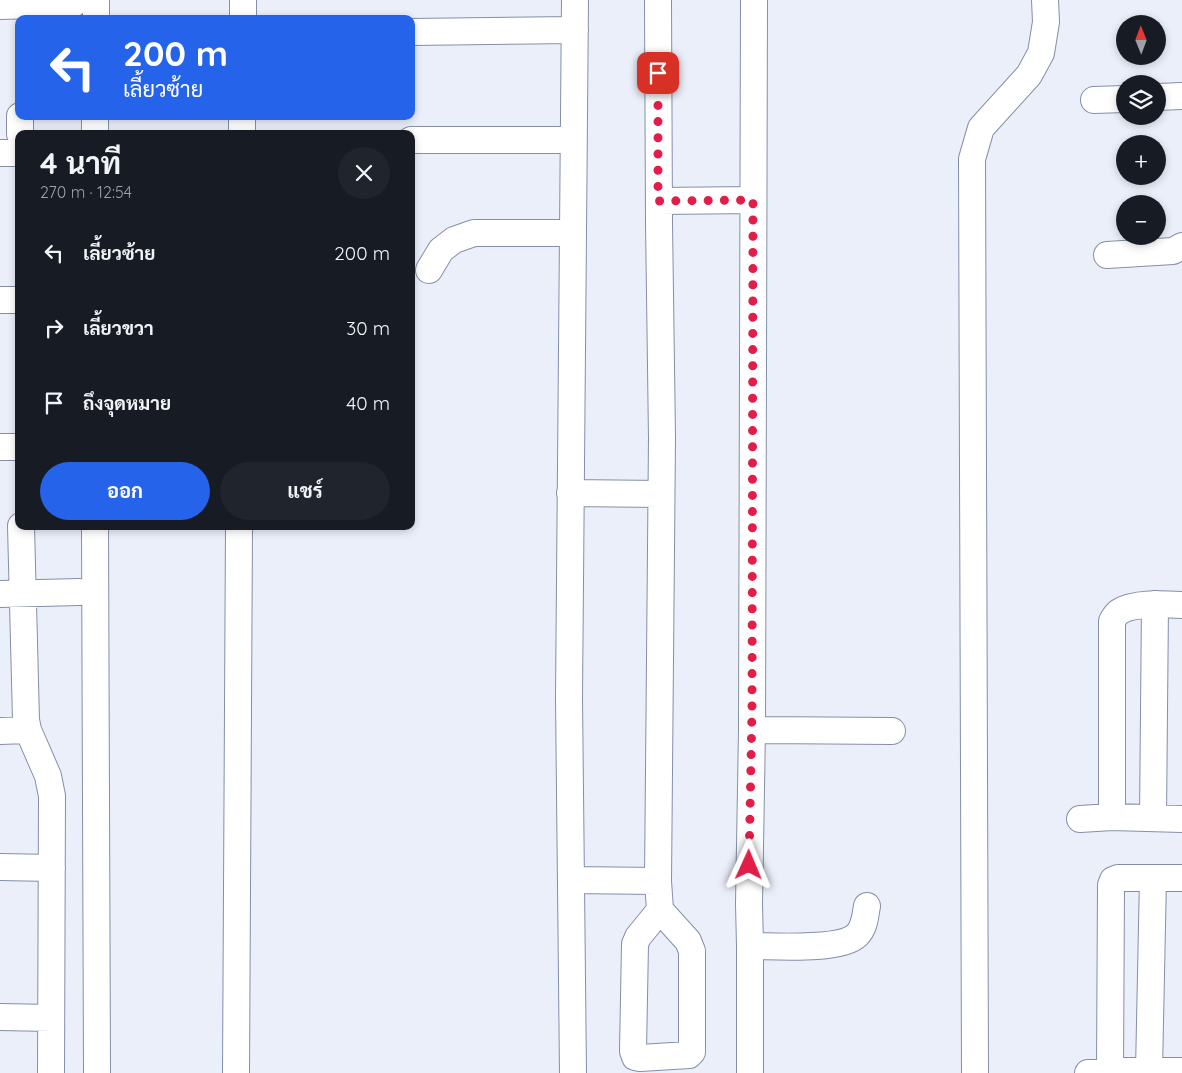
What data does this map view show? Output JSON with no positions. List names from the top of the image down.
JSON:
{
  "north": "top",
  "page": {
    "map_buttons": ["+", "−"],
    "turn": ["200 m", "เลี้ยวซ้าย"],
    "heading": ["4 นาที", "270 m · 12:54"],
    "list": [
      {
        "name": "เลี้ยวซ้าย",
        "value": "200 m"
      },
      {
        "name": "เลี้ยวขวา",
        "value": "30 m"
      },
      {
        "name": "ถึงจุดหมาย",
        "value": "40 m"
      }
    ],
    "buttons": ["ออก", "แชร์"]
  }
}
